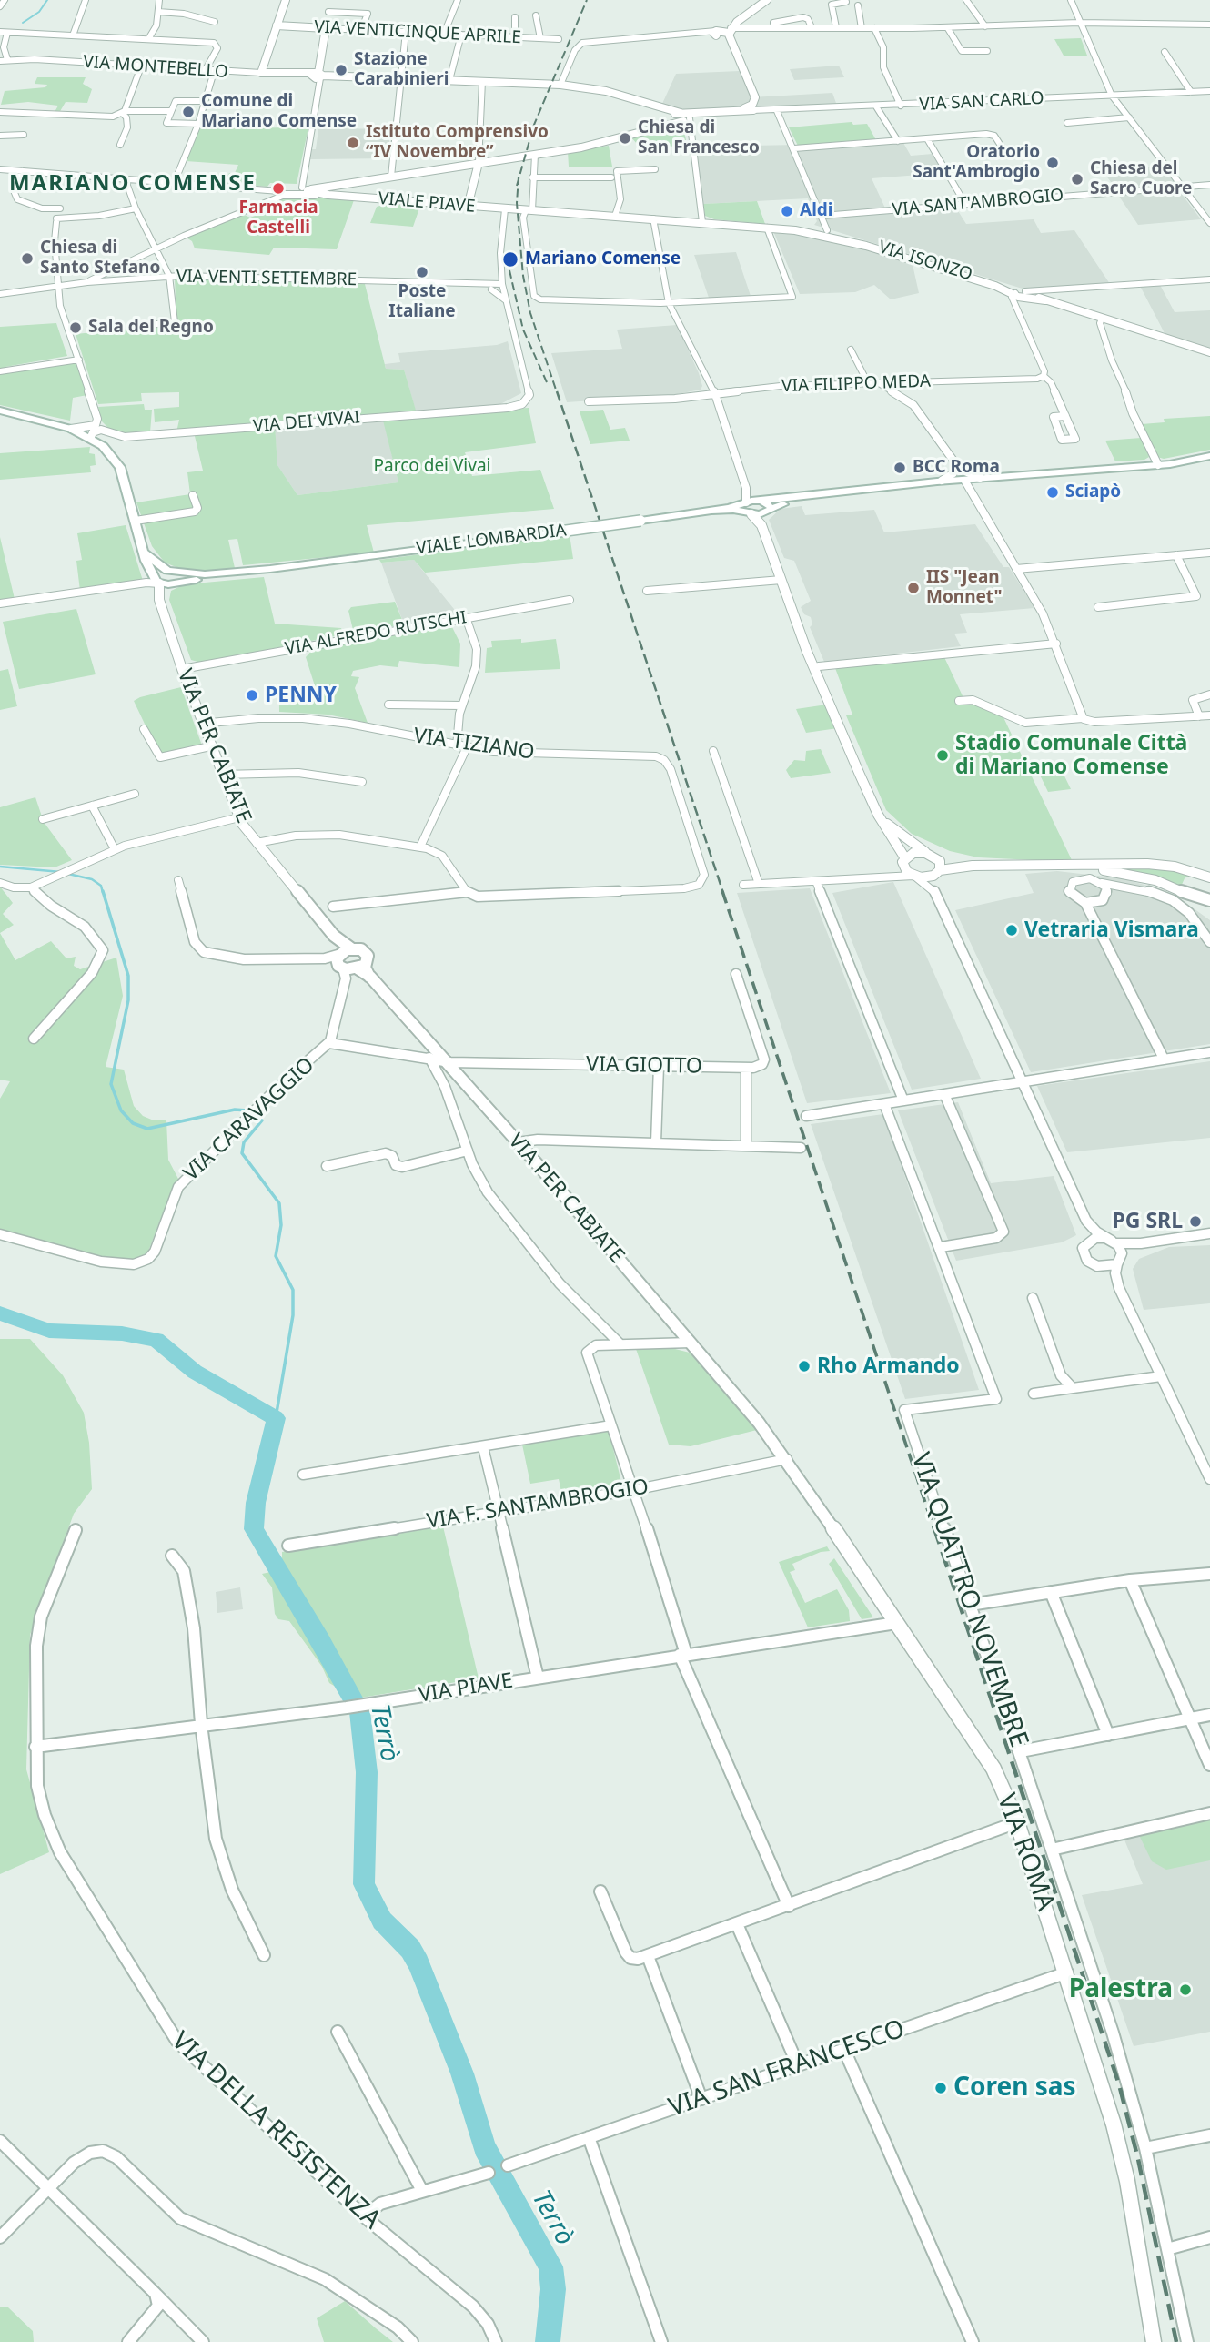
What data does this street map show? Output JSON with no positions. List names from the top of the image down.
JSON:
{
  "streets": {
    "main road": ["VIALE LOMBARDIA"],
    "street": [
      "VIA VENTICINQUE APRILE",
      "VIA MONTEBELLO",
      "VIA SAN CARLO",
      "VIALE PIAVE",
      "VIA SANT'AMBROGIO",
      "VIA ISONZO",
      "VIA VENTI SETTEMBRE",
      "VIA FILIPPO MEDA",
      "VIA DEI VIVAI",
      "VIA ALFREDO RUTSCHI",
      "VIA TIZIANO",
      "VIA PER CABIATE",
      "VIA GIOTTO",
      "VIA CARAVAGGIO",
      "VIA F. SANTAMBROGIO",
      "VIA QUATTRO NOVEMBRE",
      "VIA PIAVE",
      "VIA ROMA",
      "VIA SAN FRANCESCO",
      "VIA DELLA RESISTENZA"
    ]
  },
  "crossings": [
    ["VIALE PIAVE", "VIA ISONZO"],
    ["VIA SANT'AMBROGIO", "VIA ISONZO"],
    ["VIALE LOMBARDIA", "VIA PER CABIATE"],
    ["VIA ALFREDO RUTSCHI", "VIA PER CABIATE"],
    ["VIA TIZIANO", "VIA PER CABIATE"],
    ["VIA PER CABIATE", "VIA GIOTTO"],
    ["VIA PER CABIATE", "VIA CARAVAGGIO"],
    ["VIA PER CABIATE", "VIA ROMA"],
    ["VIA GIOTTO", "VIA CARAVAGGIO"],
    ["VIA F. SANTAMBROGIO", "VIA ROMA"],
    ["VIA PIAVE", "VIA ROMA"],
    ["VIA PIAVE", "VIA DELLA RESISTENZA"],
    ["VIA ROMA", "VIA SAN FRANCESCO"]
  ],
  "districts": ["MARIANO COMENSE"],
  "water": ["Terrò"],
  "parks": ["Parco dei Vivai"],
  "places": [
    "Stazione Carabinieri",
    "Comune di Mariano Comense",
    "Chiesa di San Francesco",
    "Istituto Comprensivo “IV Novembre”",
    "Oratorio Sant'Ambrogio",
    "Chiesa del Sacro Cuore",
    "Farmacia Castelli",
    "Aldi",
    "Chiesa di Santo Stefano",
    "Mariano Comense",
    "Poste Italiane",
    "Sala del Regno",
    "BCC Roma",
    "Sciapò",
    "IIS \"Jean Monnet\"",
    "PENNY",
    "Stadio Comunale Città di Mariano Comense",
    "Vetraria Vismara",
    "PG SRL",
    "Rho Armando",
    "Palestra",
    "Coren sas"
  ]
}
